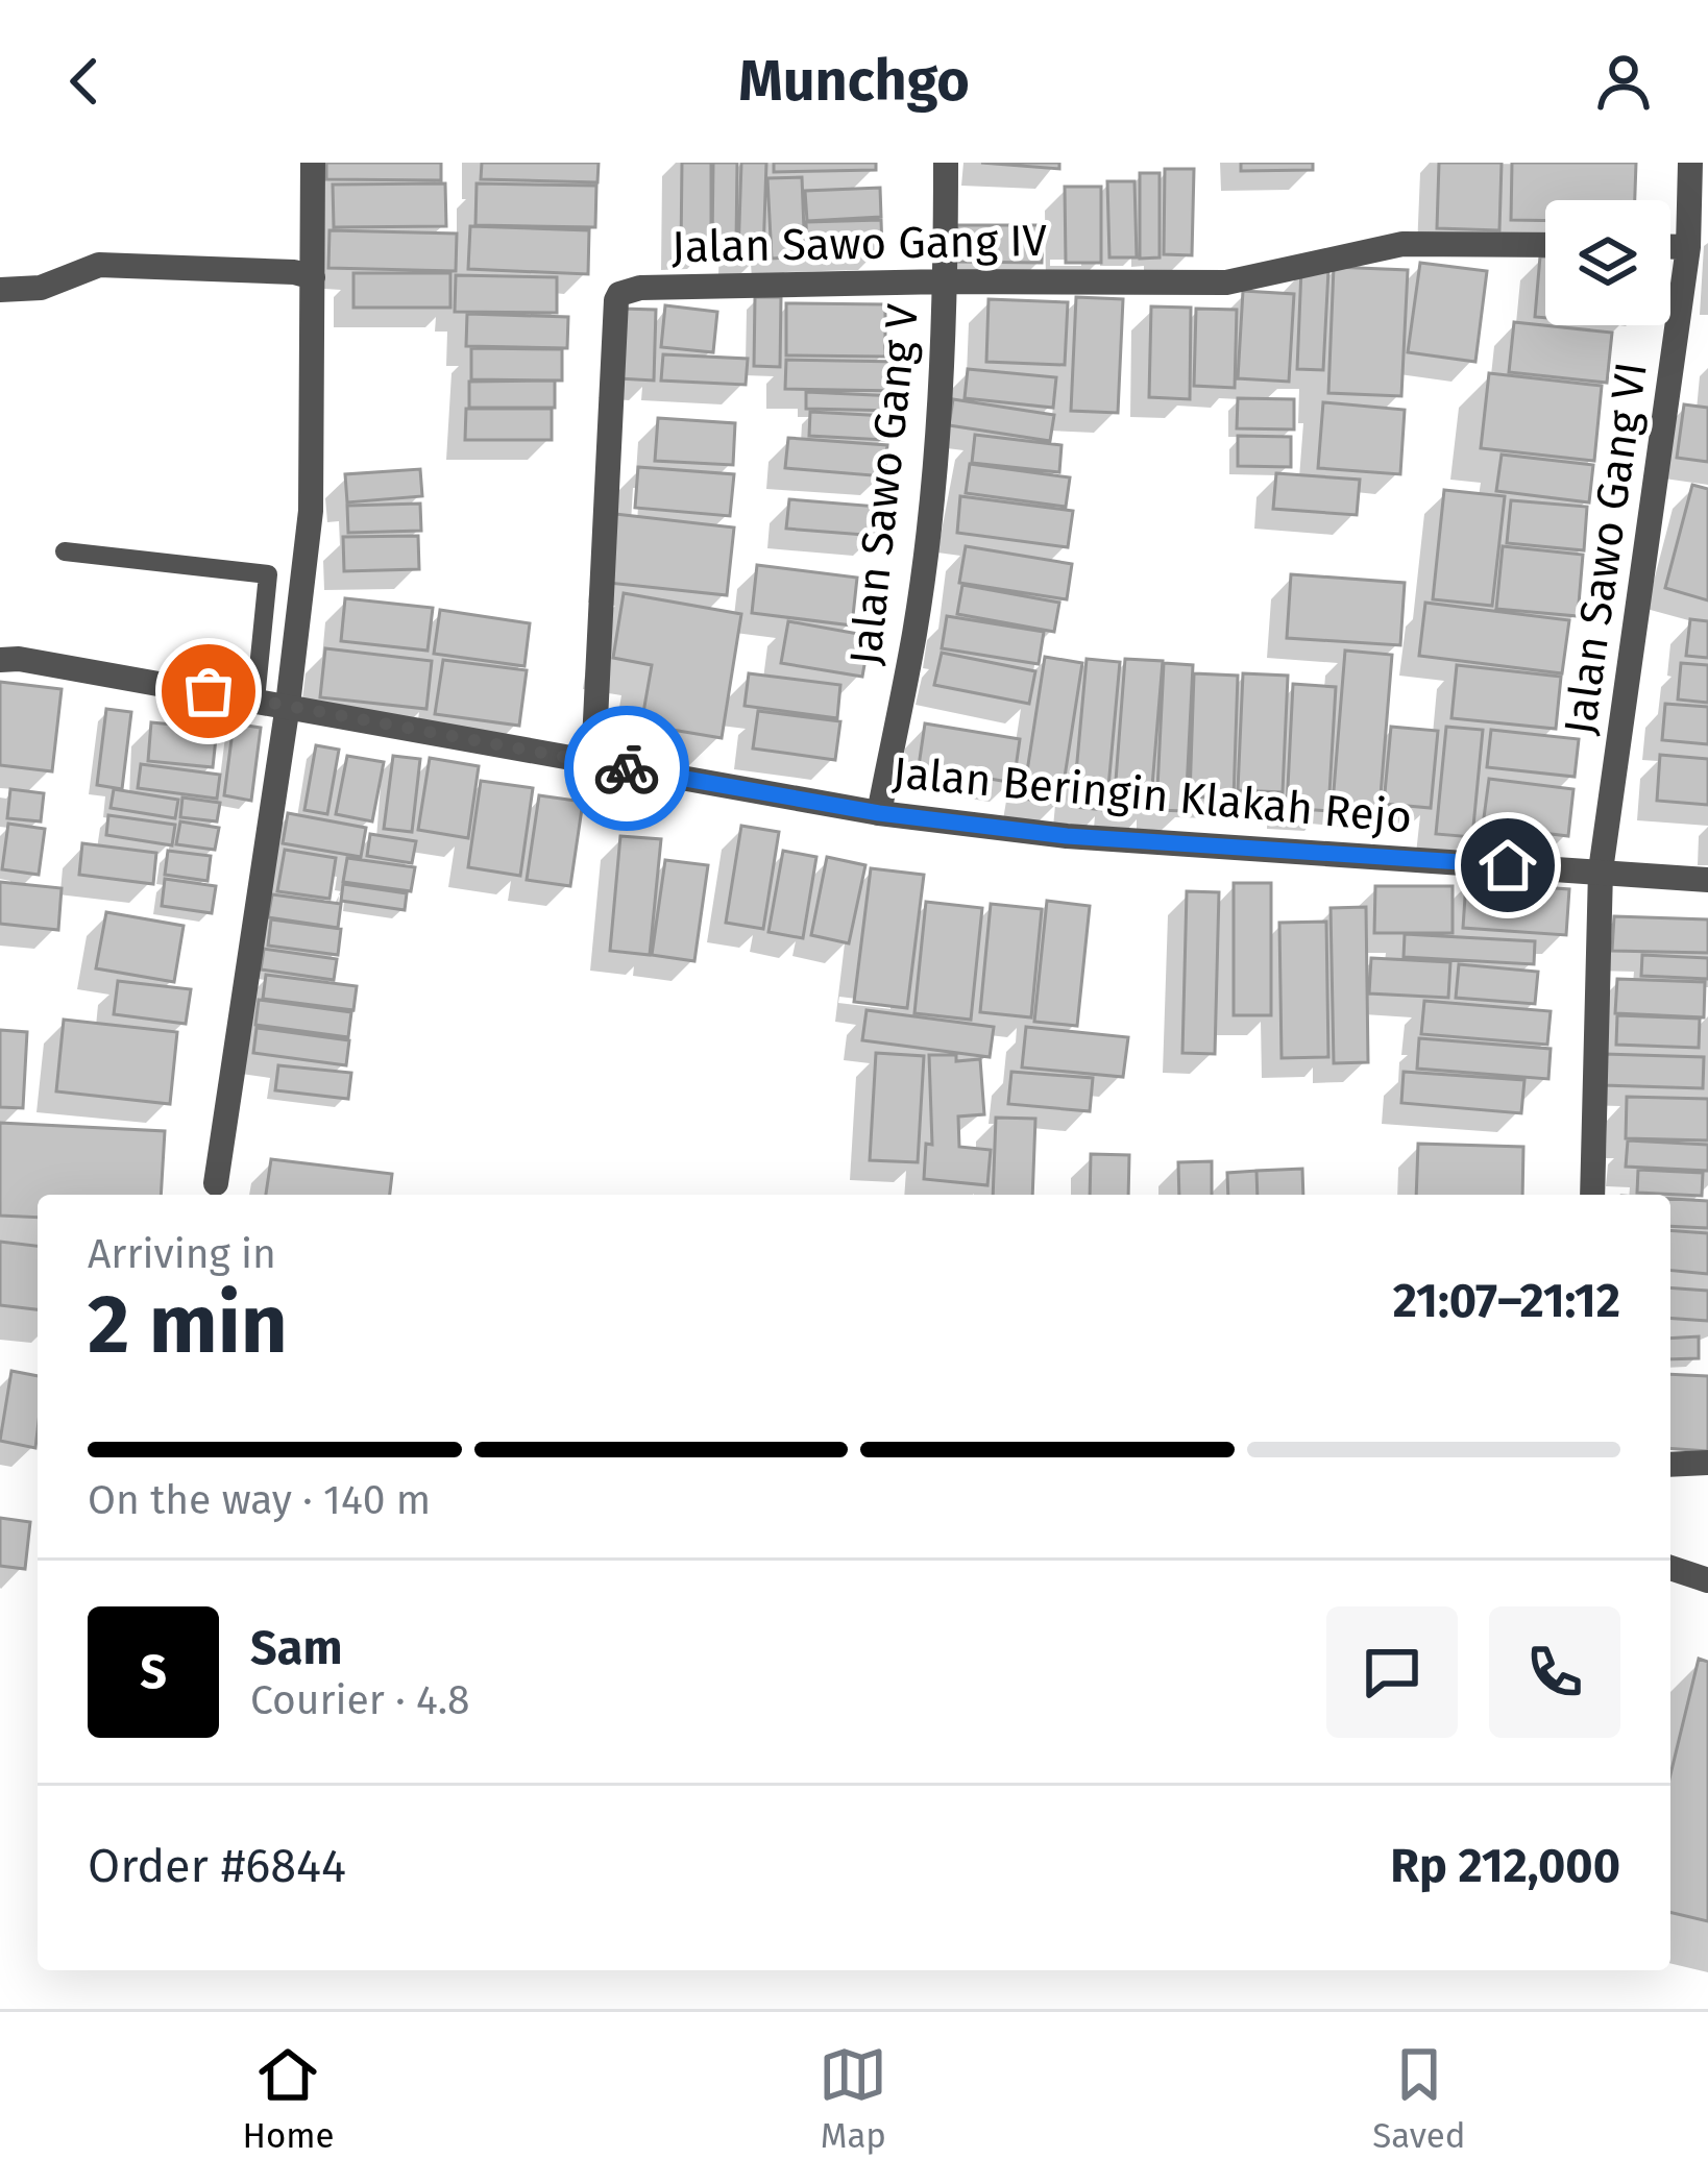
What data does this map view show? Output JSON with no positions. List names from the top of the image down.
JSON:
{
  "streets": {
    "street": [
      "Jalan Sawo Gang IV",
      "Jalan Sawo Gang V",
      "Jalan Sawo Gang VI",
      "Jalan Beringin Klakah Rejo"
    ]
  },
  "crossings": [
    ["Jalan Sawo Gang IV", "Jalan Sawo Gang V"],
    ["Jalan Sawo Gang IV", "Jalan Beringin Klakah Rejo"],
    ["Jalan Sawo Gang V", "Jalan Beringin Klakah Rejo"],
    ["Jalan Sawo Gang VI", "Jalan Beringin Klakah Rejo"]
  ],
  "page": {
    "header": "Munchgo",
    "heading": ["2 min", "Arriving in", "21:07–21:12"],
    "panel": [
      "Sam",
      "Courier · 4.8",
      "Order #6844",
      "Rp 212,000"
    ],
    "bar": "On the way · 140 m",
    "round": "S",
    "tabs": ["Home", "Map", "Saved"]
  }
}
